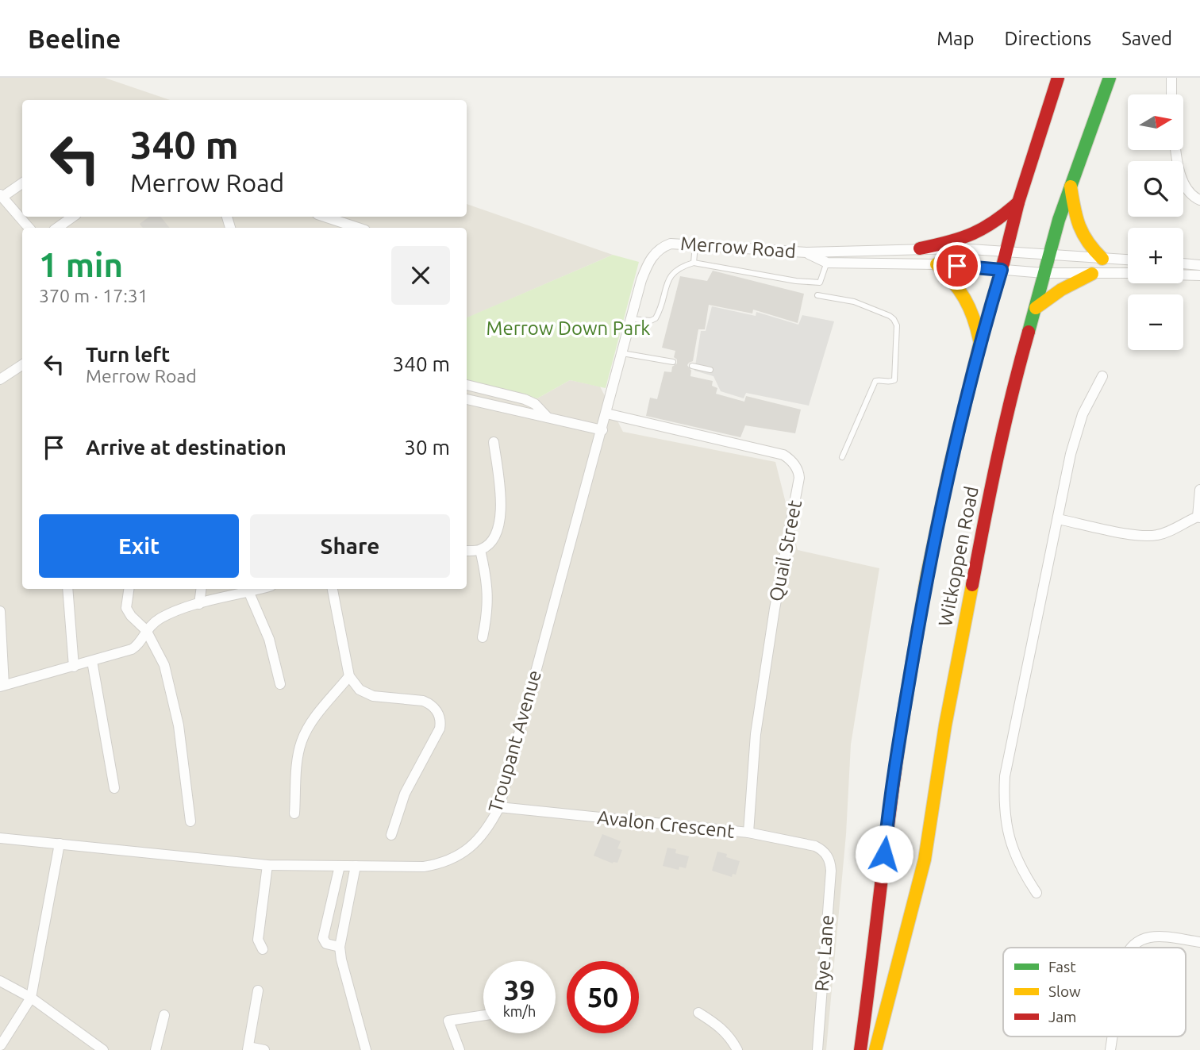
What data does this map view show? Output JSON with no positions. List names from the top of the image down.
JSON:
{
  "streets": {
    "main road": ["Witkoppen Road"],
    "street": [
      "Merrow Road",
      "Quail Street",
      "Troupant Avenue",
      "Avalon Crescent",
      "Rye Lane"
    ]
  },
  "crossings": [
    ["Merrow Road", "Witkoppen Road"],
    ["Merrow Road", "Troupant Avenue"],
    ["Quail Street", "Troupant Avenue"],
    ["Quail Street", "Avalon Crescent"],
    ["Troupant Avenue", "Avalon Crescent"],
    ["Avalon Crescent", "Rye Lane"]
  ],
  "parks": ["Merrow Down Park"],
  "legend": ["Fast", "Slow", "Jam"],
  "north": "right",
  "page": {
    "header": "Beeline",
    "nav": ["Map", "Directions", "Saved"],
    "map_buttons": ["+", "−"],
    "turn": ["340 m", "Merrow Road"],
    "heading": ["1 min", "370 m · 17:31"],
    "list": [
      {
        "name": "Turn left",
        "note": "Merrow Road",
        "value": "340 m"
      },
      {
        "name": "Arrive at destination",
        "value": "30 m"
      }
    ],
    "buttons": ["Exit", "Share"],
    "speed": "39 km/h",
    "limit": "50"
  }
}
